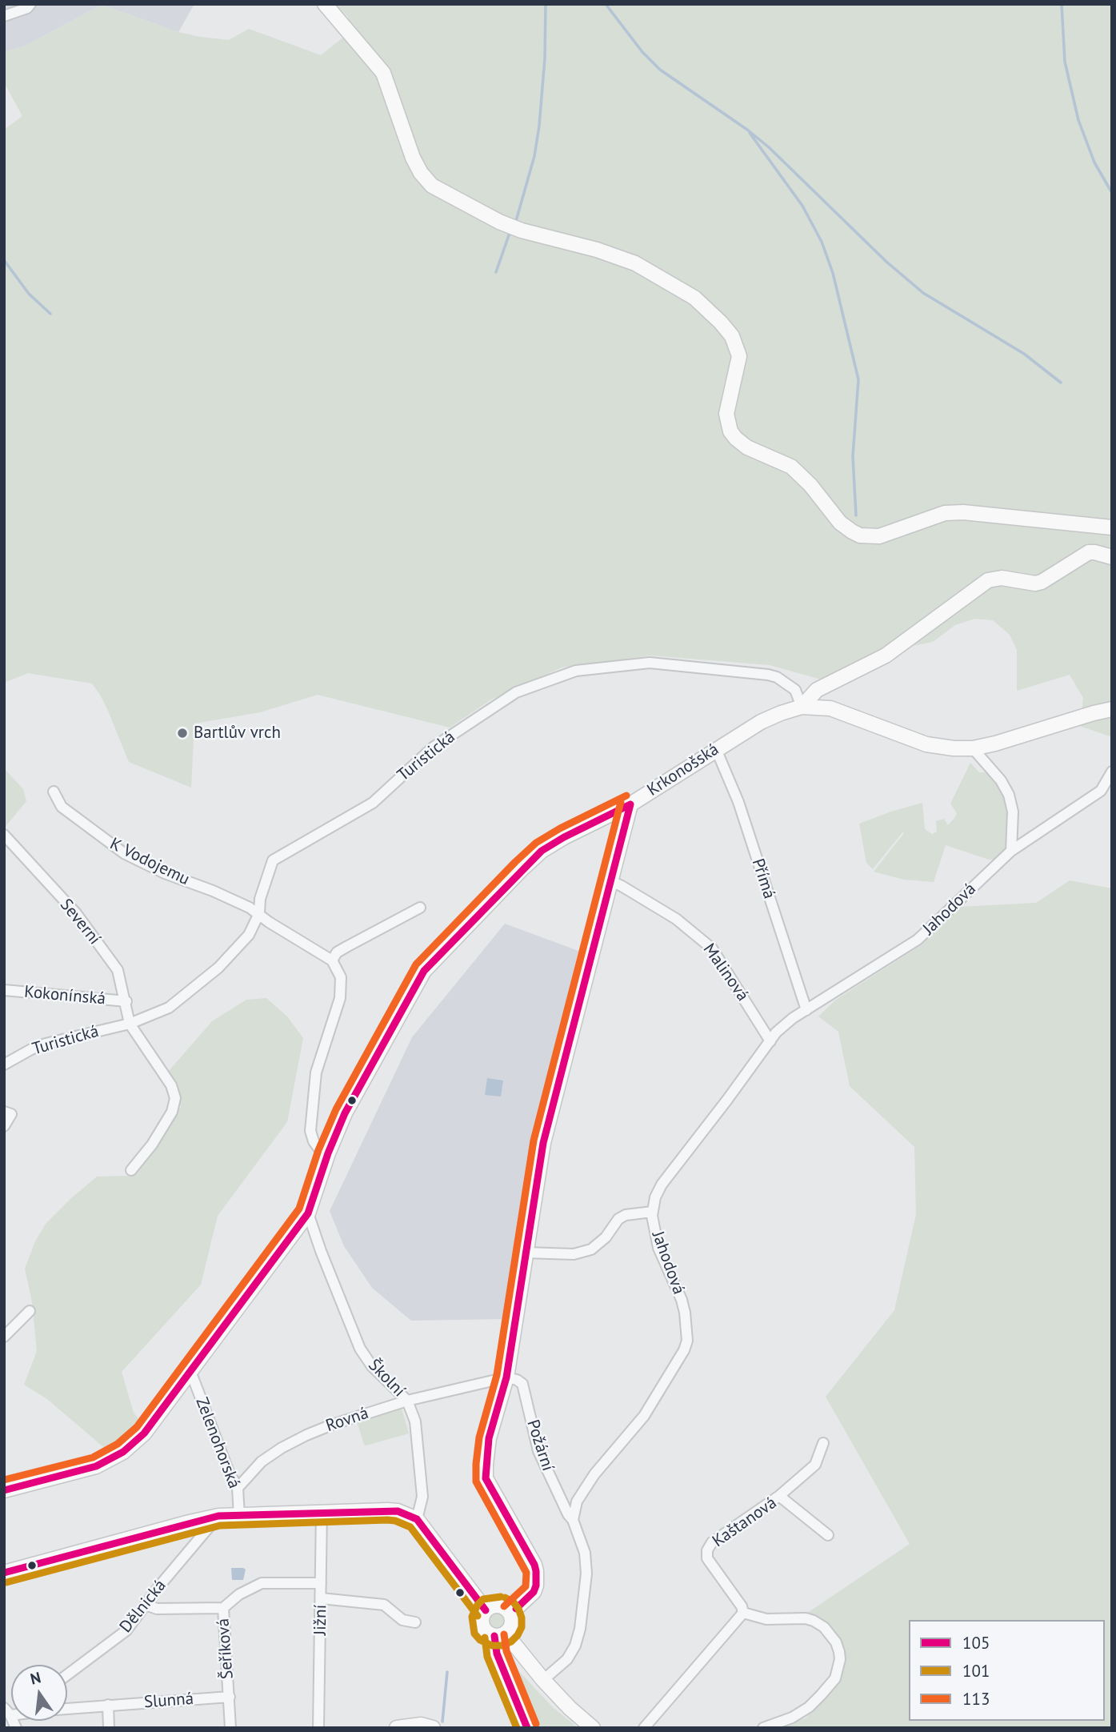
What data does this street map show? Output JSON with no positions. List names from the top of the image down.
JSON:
{
  "streets": {
    "street": [
      "Turistická",
      "Krkonošská",
      "K Vodojemu",
      "Přímá",
      "Jahodová",
      "Severní",
      "Malinová",
      "Kokonínská",
      "Školní",
      "Rovná",
      "Zelenohorská",
      "Požární",
      "Kaštanová",
      "Dělnická",
      "Jižní",
      "Šeříková",
      "Slunná"
    ]
  },
  "crossings": [
    ["Turistická", "Krkonošská"],
    ["Turistická", "K Vodojemu"],
    ["Turistická", "Severní"],
    ["Krkonošská", "Přímá"],
    ["Krkonošská", "Školní"],
    ["Krkonošská", "Zelenohorská"],
    ["Přímá", "Jahodová"],
    ["Jahodová", "Malinová"],
    ["Jahodová", "Požární"],
    ["Severní", "Kokonínská"],
    ["Školní", "Rovná"],
    ["Rovná", "Zelenohorská"],
    ["Rovná", "Požární"],
    ["Jižní", "Šeříková"],
    ["Šeříková", "Slunná"]
  ],
  "places": ["Bartlův vrch"],
  "lines": ["transit line 113", "transit line 105", "transit line 101"],
  "legend": ["105", "101", "113"],
  "north": "top"
}
